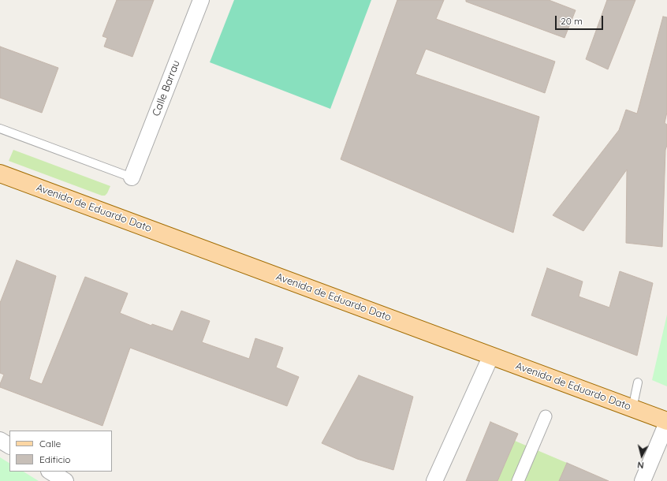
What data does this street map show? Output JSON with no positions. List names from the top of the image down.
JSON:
{
  "streets": {
    "main road": ["Avenida de Eduardo Dato"],
    "street": ["Calle Barrau"]
  },
  "legend": ["Calle", "Edificio"],
  "scale_bar": "20 m",
  "north": "bottom"
}
